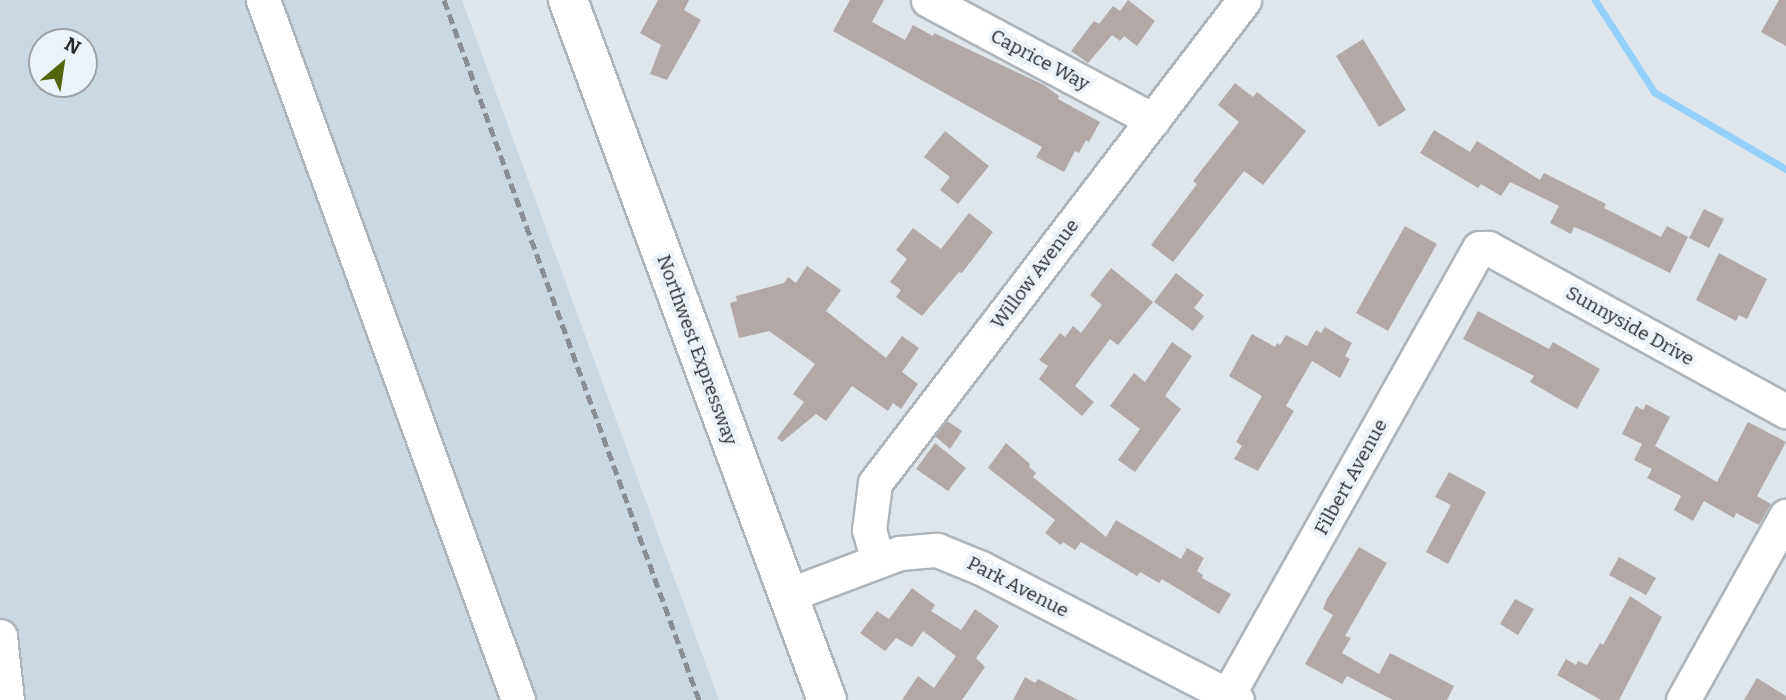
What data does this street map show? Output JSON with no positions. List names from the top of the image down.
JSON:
{
  "streets": {
    "main road": ["Northwest Expressway"],
    "street": [
      "Caprice Way",
      "Willow Avenue",
      "Sunnyside Drive",
      "Filbert Avenue",
      "Park Avenue"
    ]
  },
  "crossings": [
    ["Caprice Way", "Willow Avenue"],
    ["Willow Avenue", "Park Avenue"],
    ["Sunnyside Drive", "Filbert Avenue"],
    ["Northwest Expressway", "Park Avenue"],
    ["Filbert Avenue", "Park Avenue"]
  ],
  "north": "top right"
}
